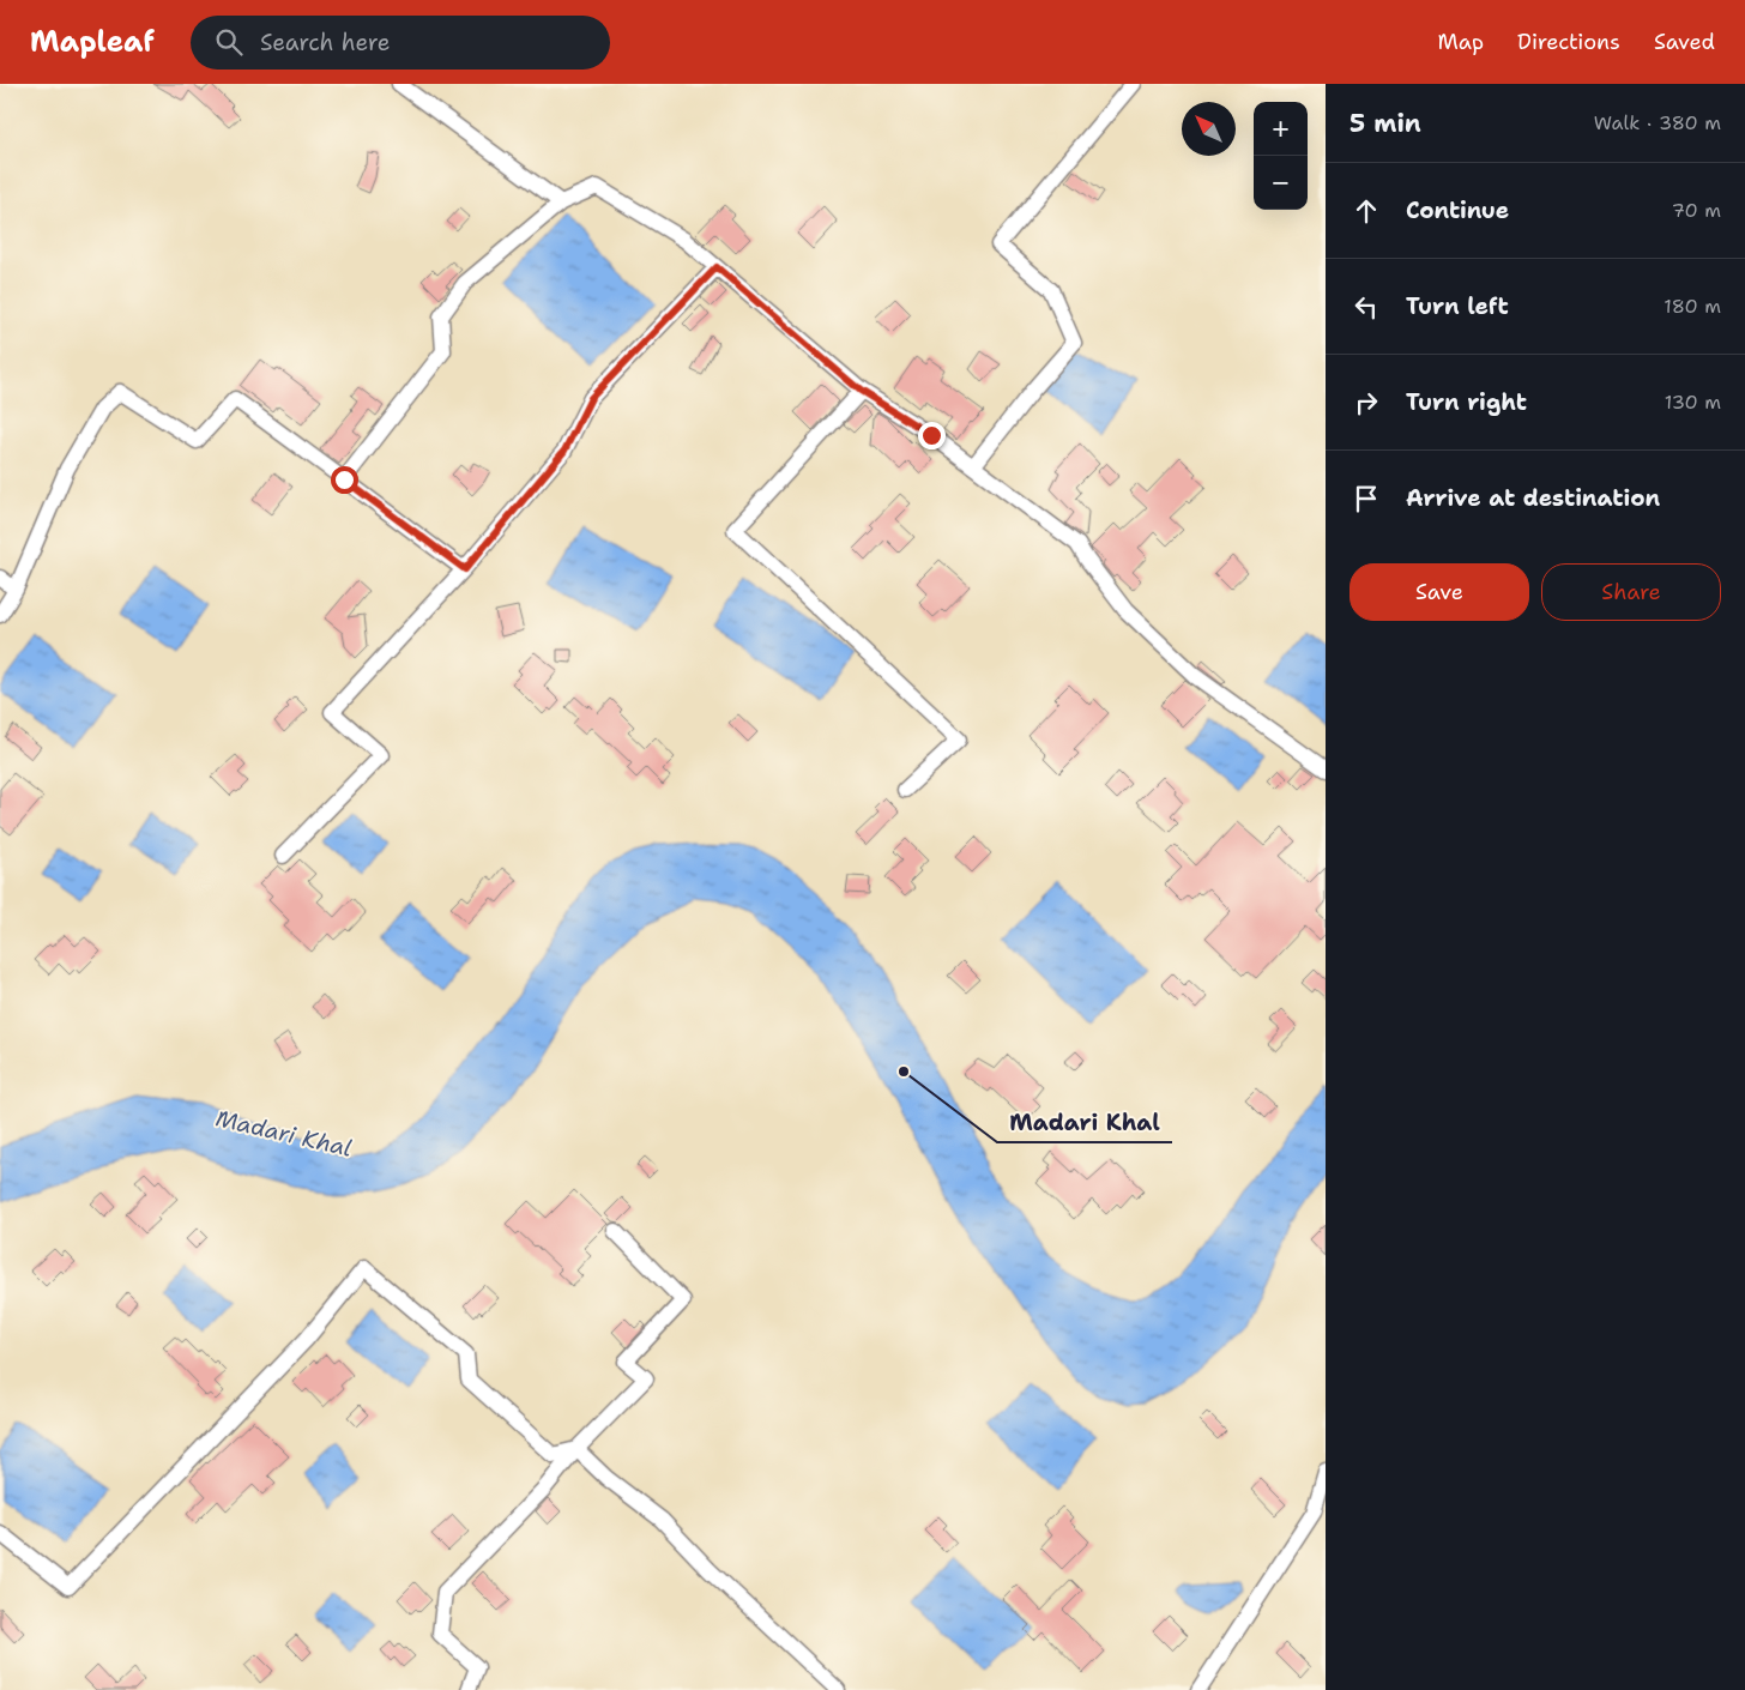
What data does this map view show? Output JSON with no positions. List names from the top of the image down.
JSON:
{
  "water": ["Madari Khal"],
  "places": ["Madari Khal"],
  "north": "top left",
  "page": {
    "header": "Mapleaf",
    "search": "Search here",
    "nav": ["Map", "Directions", "Saved"],
    "heading": ["5 min", "Walk · 380 m"],
    "map_buttons": ["+", "−"],
    "list": [
      ["Continue", "70 m"],
      ["Turn left", "180 m"],
      ["Turn right", "130 m"],
      "Arrive at destination"
    ],
    "buttons": ["Save", "Share"]
  }
}
